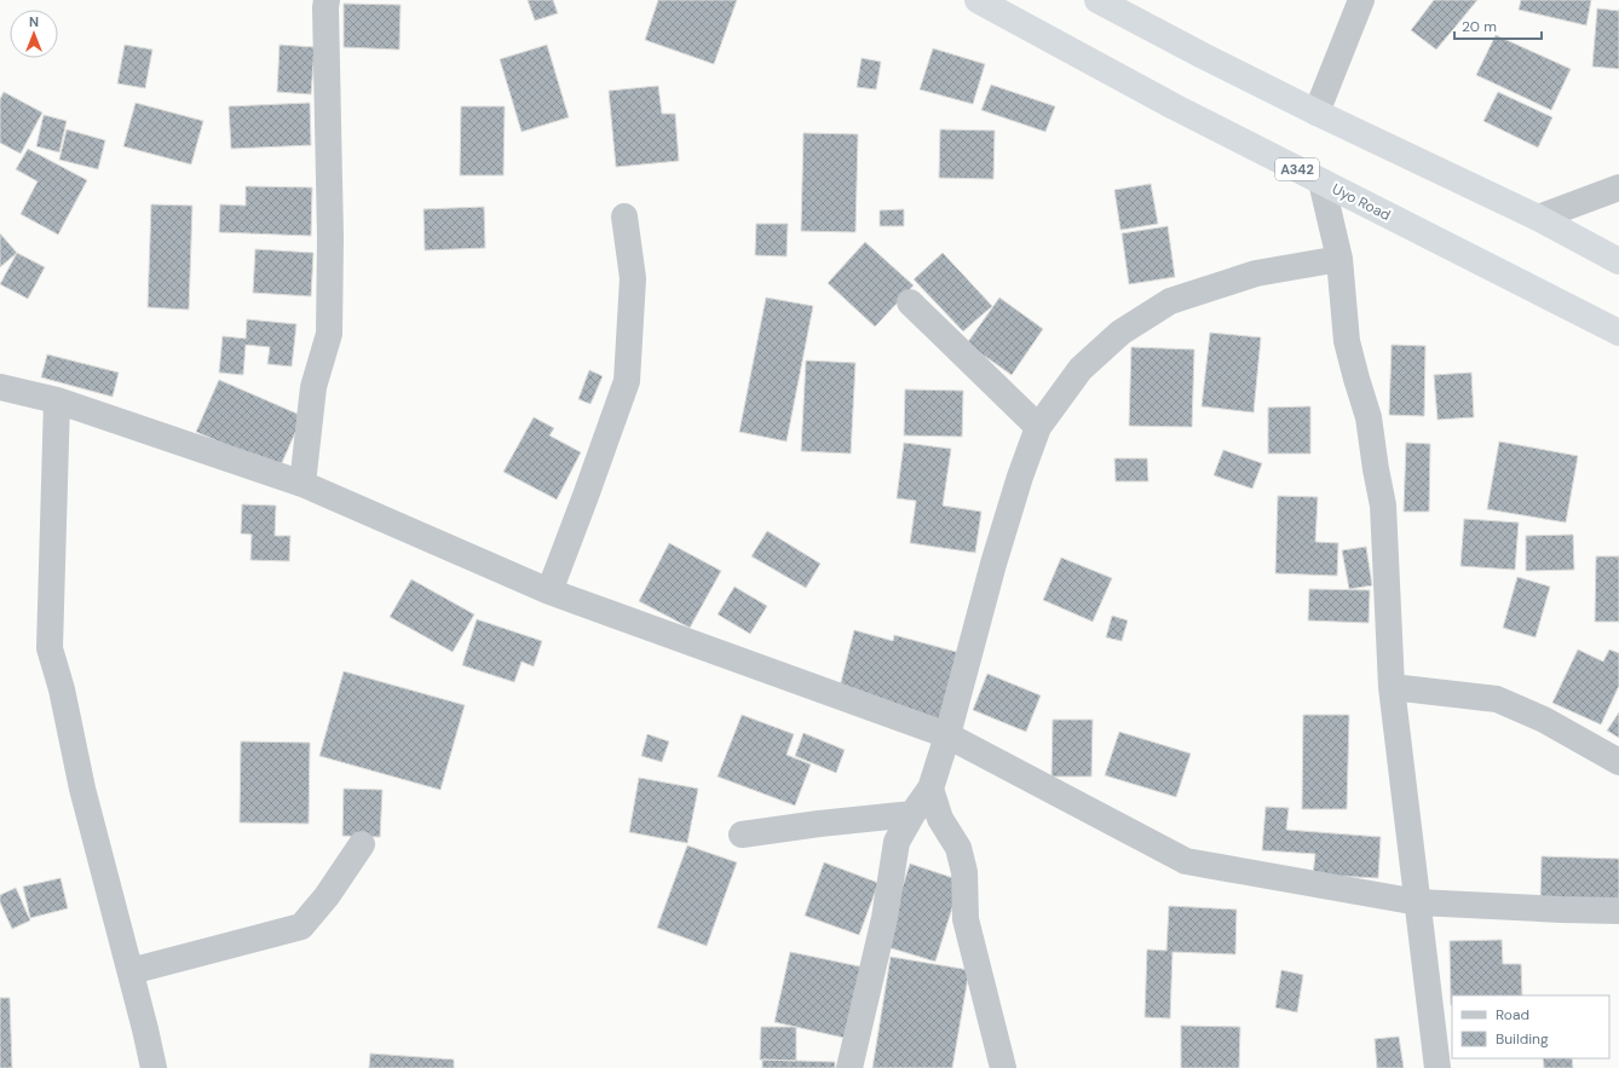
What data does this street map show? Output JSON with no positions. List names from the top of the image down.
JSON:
{
  "streets": {
    "highway": ["A342", "Uyo Road"]
  },
  "legend": ["Road", "Building"],
  "scale_bar": "20 m",
  "north": "top"
}
